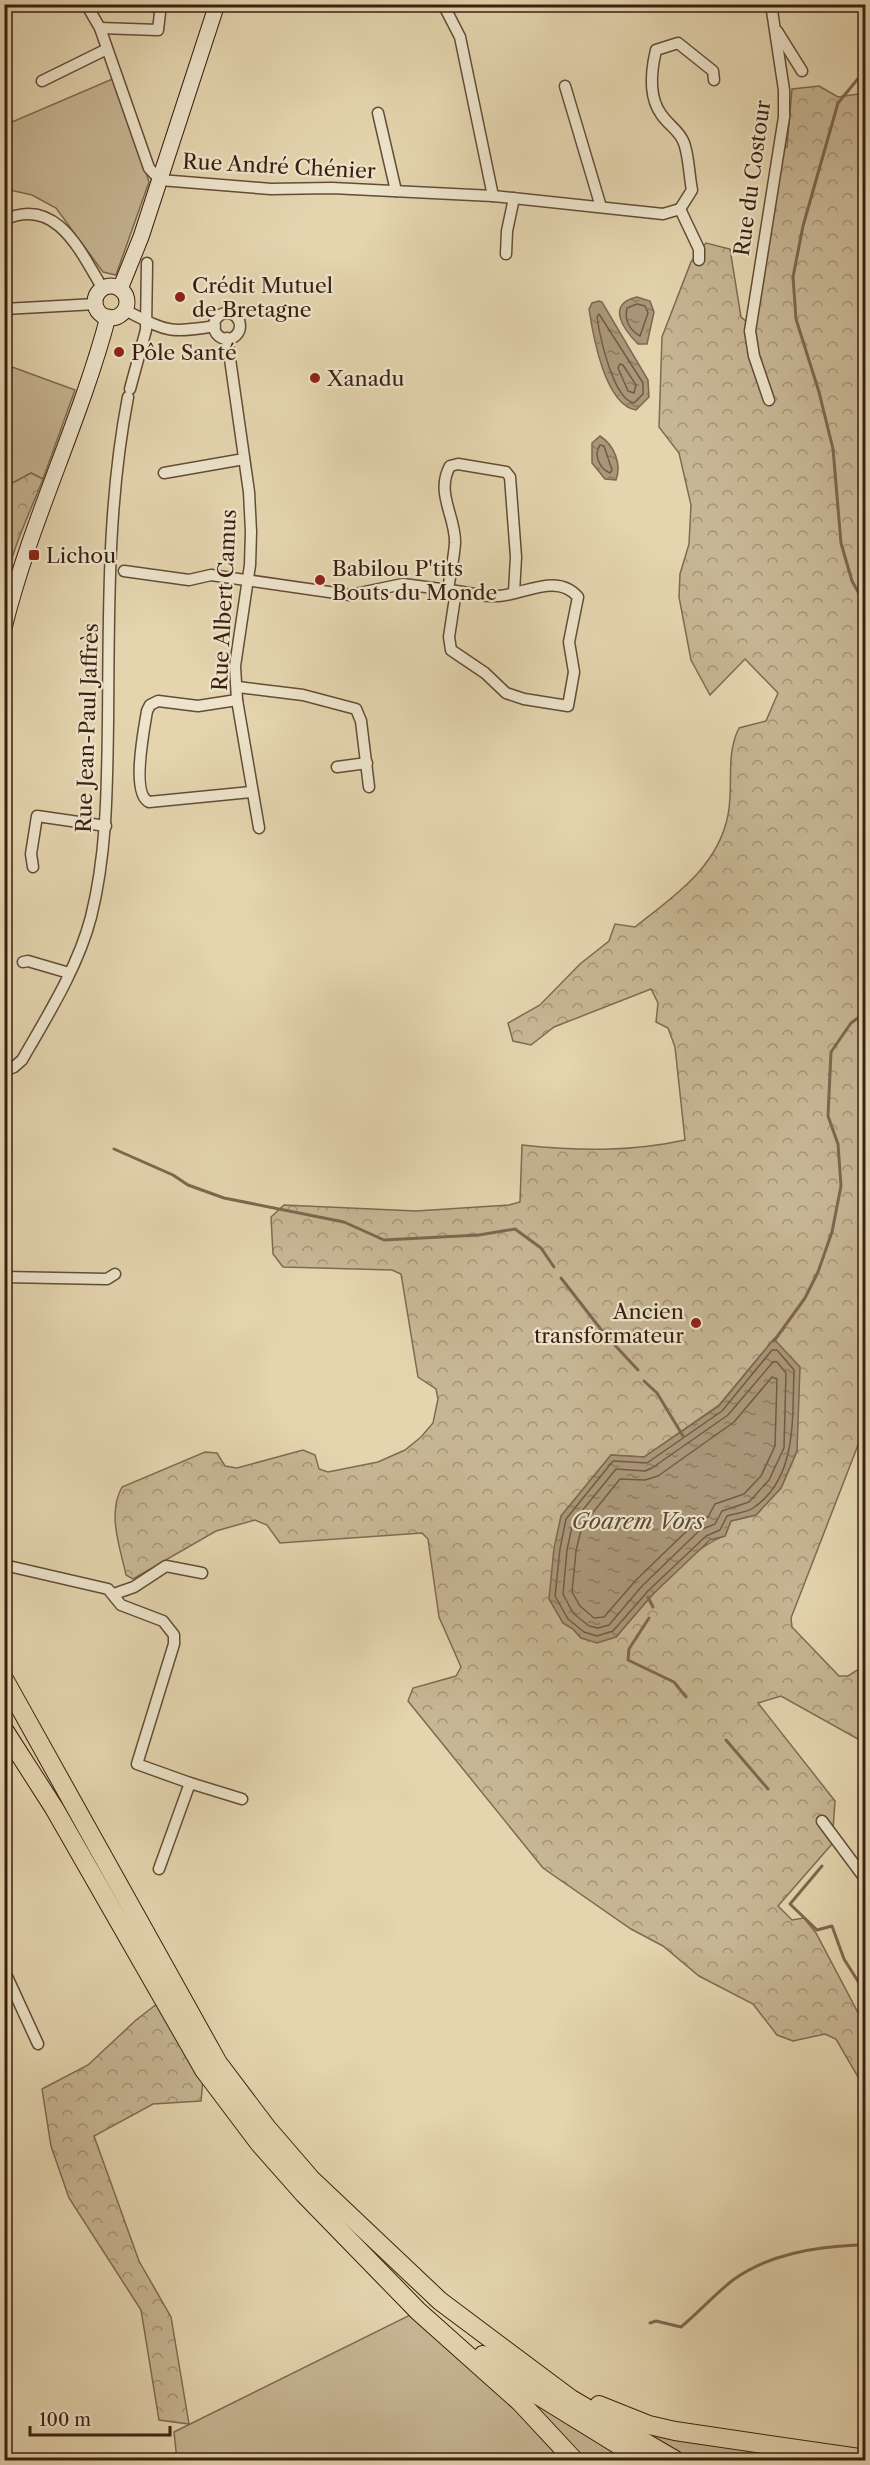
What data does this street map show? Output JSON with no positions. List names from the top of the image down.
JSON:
{
  "streets": {
    "street": [
      "Rue André Chénier",
      "Rue du Costour",
      "Rue Albert Camus",
      "Rue Jean-Paul Jaffrès"
    ]
  },
  "water": ["Goarem Vors"],
  "places": {
    "other": [
      "Crédit Mutuel de Bretagne",
      "Pôle Santé",
      "Xanadu",
      "Babilou P'tits Bouts du Monde",
      "Ancien transformateur"
    ],
    "transit": ["Lichou"]
  },
  "scale_bar": "100 m"
}
